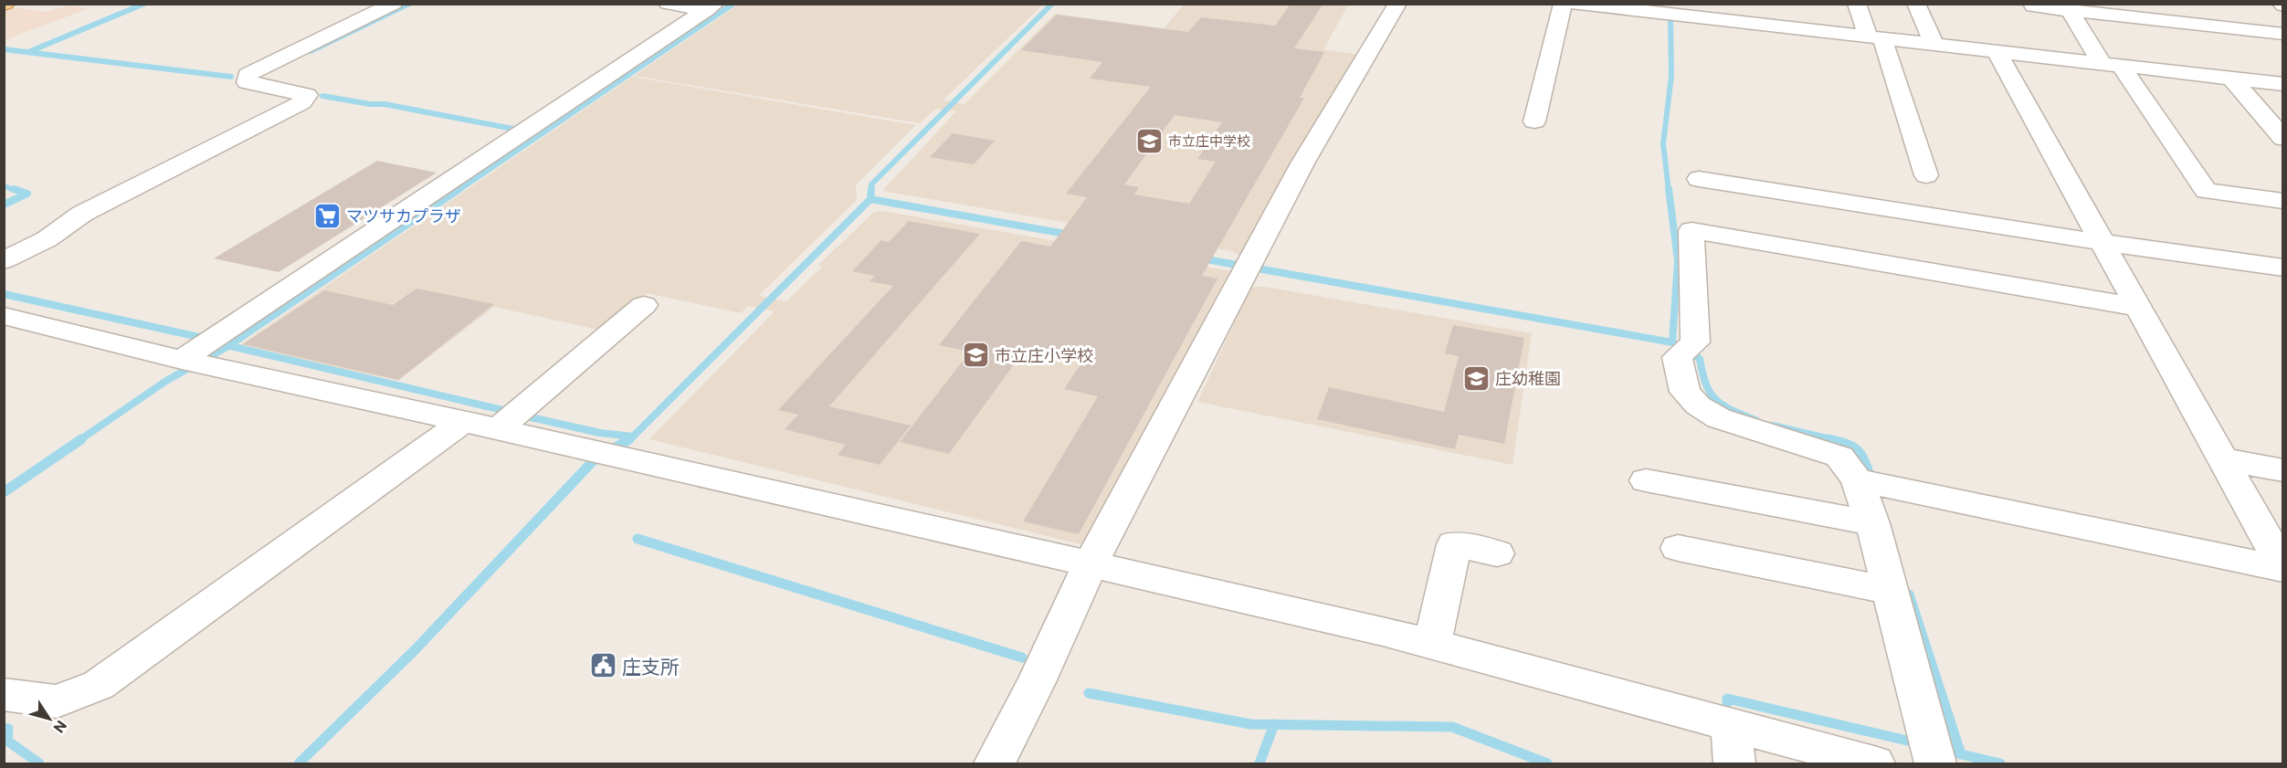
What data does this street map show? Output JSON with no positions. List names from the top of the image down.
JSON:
{
  "places": {
    "school or university": ["市立庄中学校", "市立庄小学校", "庄幼稚園"],
    "supermarket": ["マツサカプラザ"],
    "public building": ["庄支所"]
  },
  "north": "bottom right"
}
